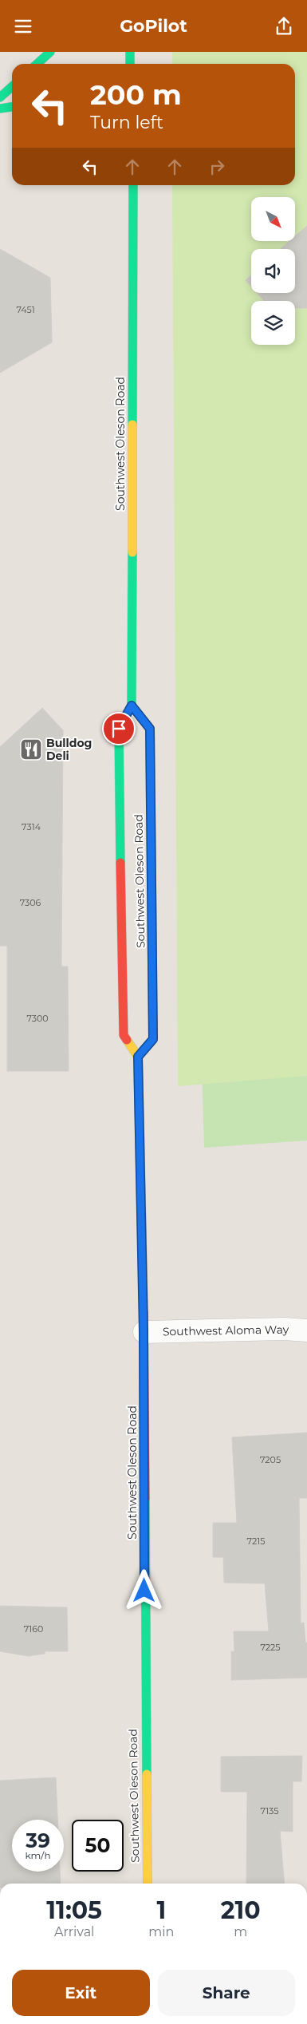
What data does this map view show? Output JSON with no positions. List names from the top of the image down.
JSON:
{
  "streets": {
    "main road": ["Southwest Oleson Road"],
    "street": ["Southwest Aloma Way"]
  },
  "crossings": [
    ["Southwest Oleson Road", "Southwest Aloma Way"]
  ],
  "places": {
    "restaurant": ["Bulldog Deli"]
  },
  "house_numbers": [
    "7451",
    "7314",
    "7306",
    "7300",
    "7205",
    "7215",
    "7160",
    "7225",
    "7135"
  ],
  "north": "bottom right",
  "page": {
    "header": "GoPilot",
    "turn": ["200 m", "Turn left"],
    "speed": "39 km/h",
    "limit": "50",
    "eta": [
      "11:05",
      "Arrival",
      "1",
      "min",
      "210",
      "m"
    ],
    "buttons": ["Exit", "Share"]
  }
}
